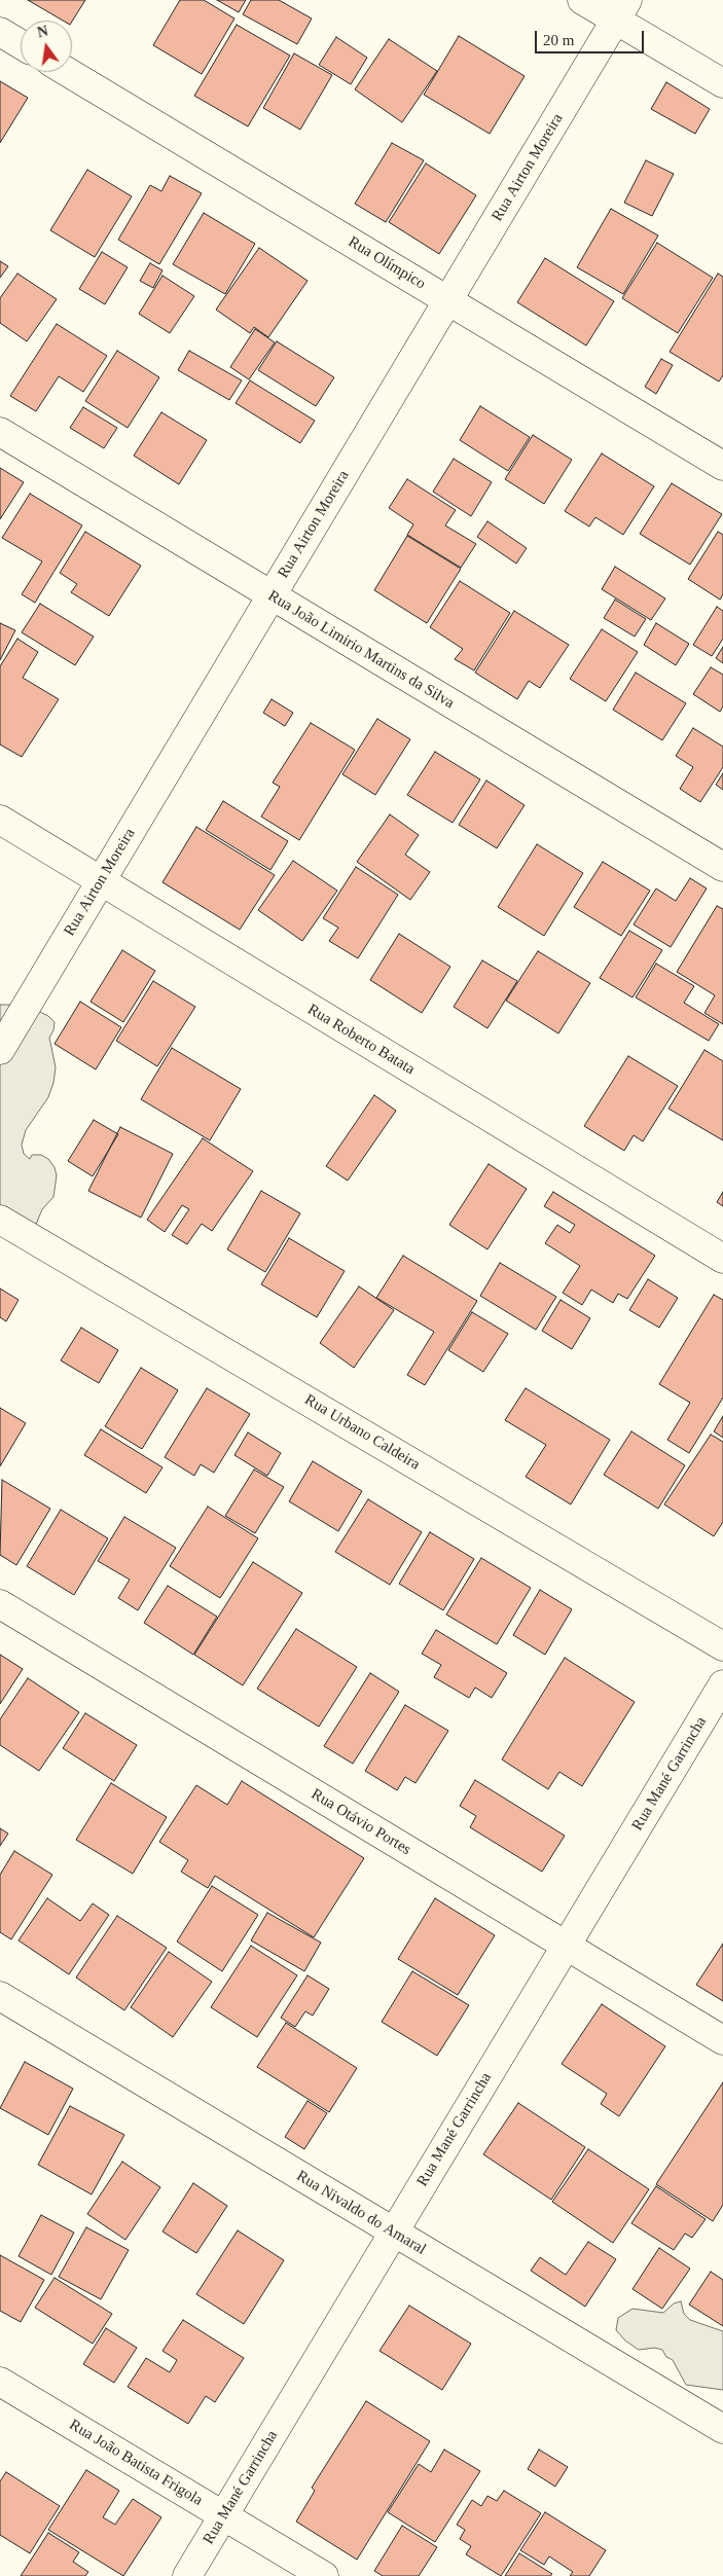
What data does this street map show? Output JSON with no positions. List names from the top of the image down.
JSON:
{
  "streets": {
    "street": [
      "Rua Airton Moreira",
      "Rua Olímpico",
      "Rua João Limirio Martins da Silva",
      "Rua Roberto Batata",
      "Rua Urbano Caldeira",
      "Rua Mané Garrincha",
      "Rua Otávio Portes",
      "Rua Nivaldo do Amaral",
      "Rua João Batista Frigola"
    ]
  },
  "crossings": [
    ["Rua Airton Moreira", "Rua Olímpico"],
    ["Rua Airton Moreira", "Rua João Limirio Martins da Silva"],
    ["Rua Airton Moreira", "Rua Roberto Batata"],
    ["Rua Mané Garrincha", "Rua Otávio Portes"],
    ["Rua Mané Garrincha", "Rua Nivaldo do Amaral"],
    ["Rua Mané Garrincha", "Rua João Batista Frigola"]
  ],
  "scale_bar": "20 m",
  "north": "top"
}
